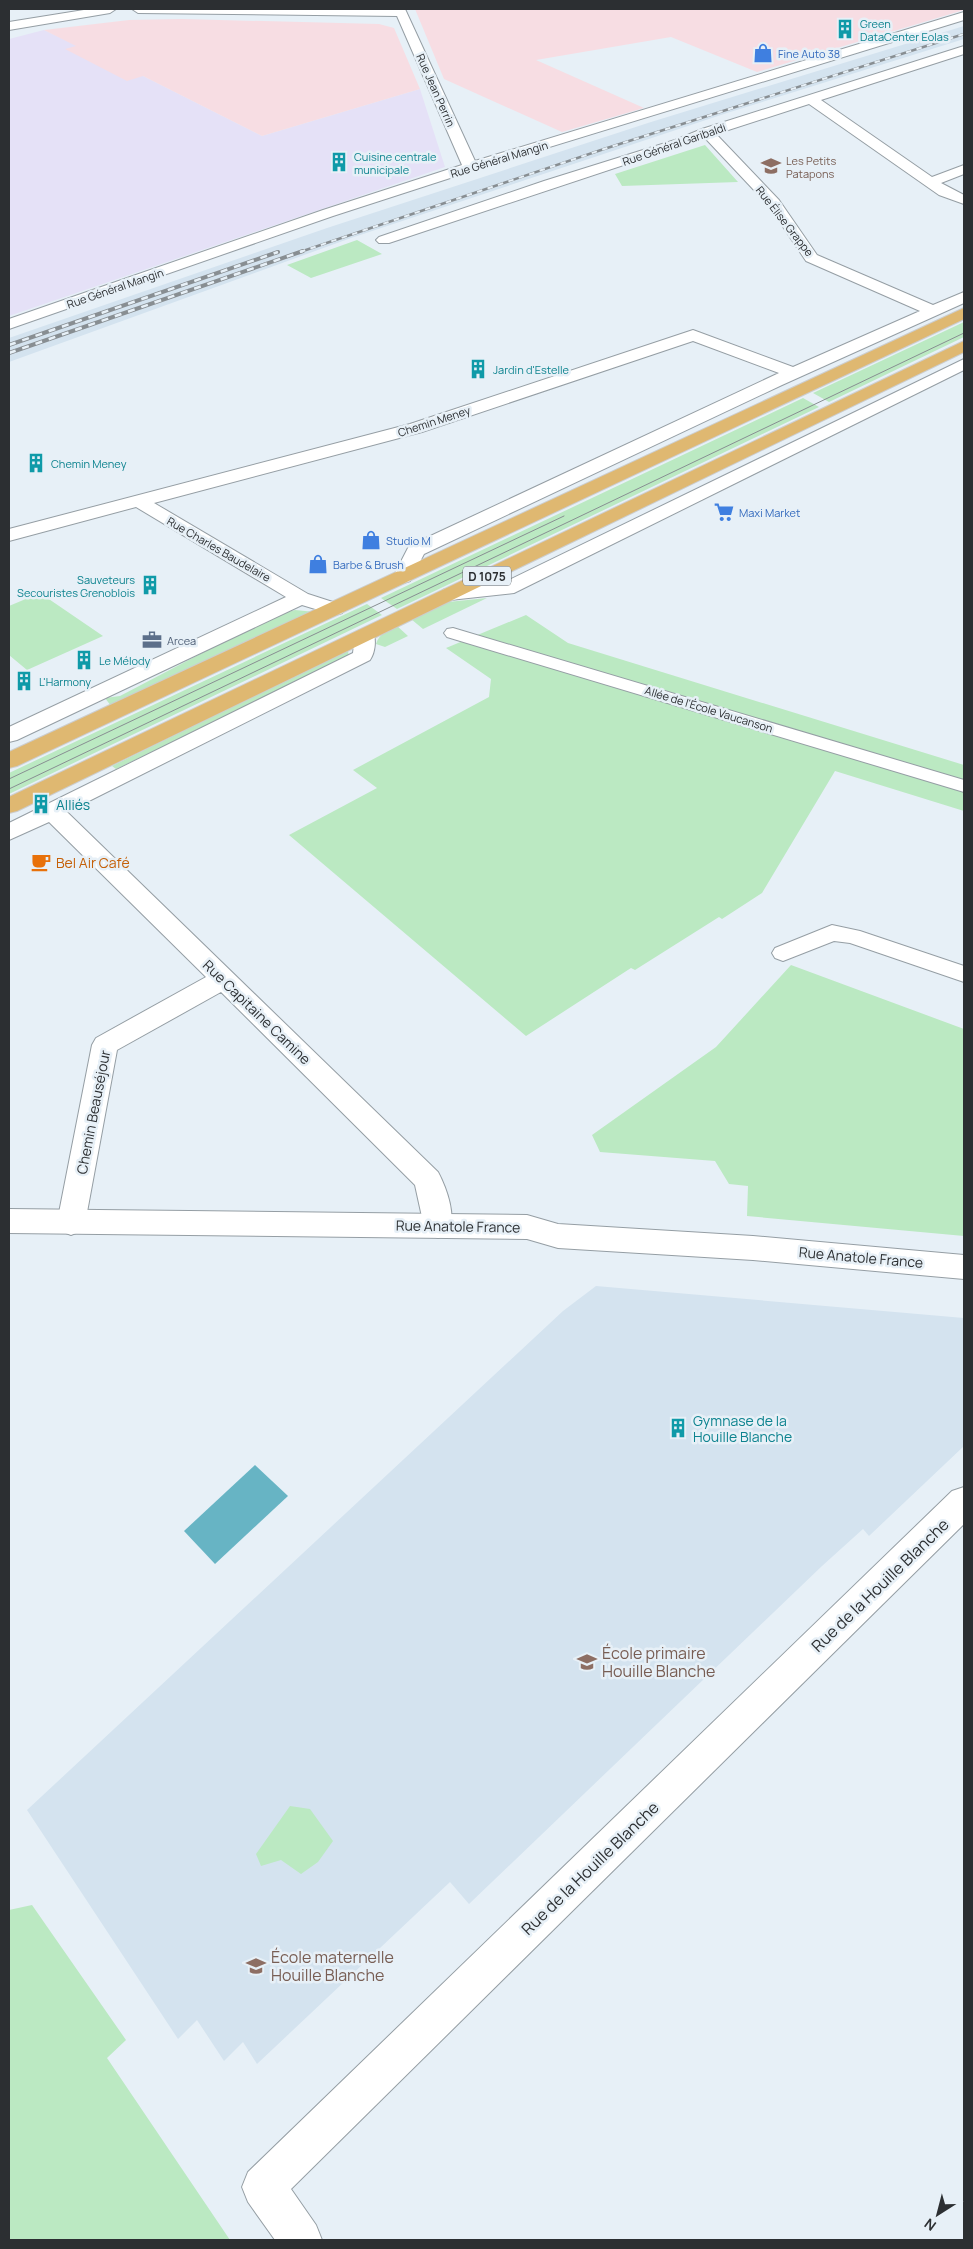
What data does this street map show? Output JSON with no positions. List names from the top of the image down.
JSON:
{
  "streets": {
    "main road": ["D 1075"],
    "street": [
      "Rue Jean Perrin",
      "Rue Général Garibaldi",
      "Rue Général Mangin",
      "Rue Élise Grappe",
      "Chemin Meney",
      "Rue Charles Baudelaire",
      "Allée de l'École Vaucanson",
      "Rue Capitaine Camine",
      "Chemin Beauséjour",
      "Rue Anatole France",
      "Rue de la Houille Blanche"
    ]
  },
  "crossings": [
    ["Rue Jean Perrin", "Rue Général Mangin"],
    ["Rue Général Garibaldi", "Rue Élise Grappe"],
    ["Chemin Meney", "Rue Charles Baudelaire"],
    ["Rue Charles Baudelaire", "D 1075"],
    ["Rue Capitaine Camine", "Chemin Beauséjour"],
    ["Rue Capitaine Camine", "Rue Anatole France"],
    ["Chemin Beauséjour", "Rue Anatole France"]
  ],
  "places": {
    "building": [
      "Green DataCenter Eolas",
      "Cuisine centrale municipale",
      "Jardin d'Estelle",
      "Chemin Meney",
      "Sauveteurs Secouristes Grenoblois",
      "Le Mélody",
      "L'Harmony",
      "Alliés",
      "Gymnase de la Houille Blanche"
    ],
    "shop": ["Fine Auto 38", "Studio M", "Barbe & Brush"],
    "school or university": ["Les Petits Patapons", "École primaire Houille Blanche", "École maternelle Houille Blanche"],
    "supermarket": ["Maxi Market"],
    "office": ["Arcea"],
    "cafe": ["Bel Air Café"]
  },
  "north": "bottom left"
}
